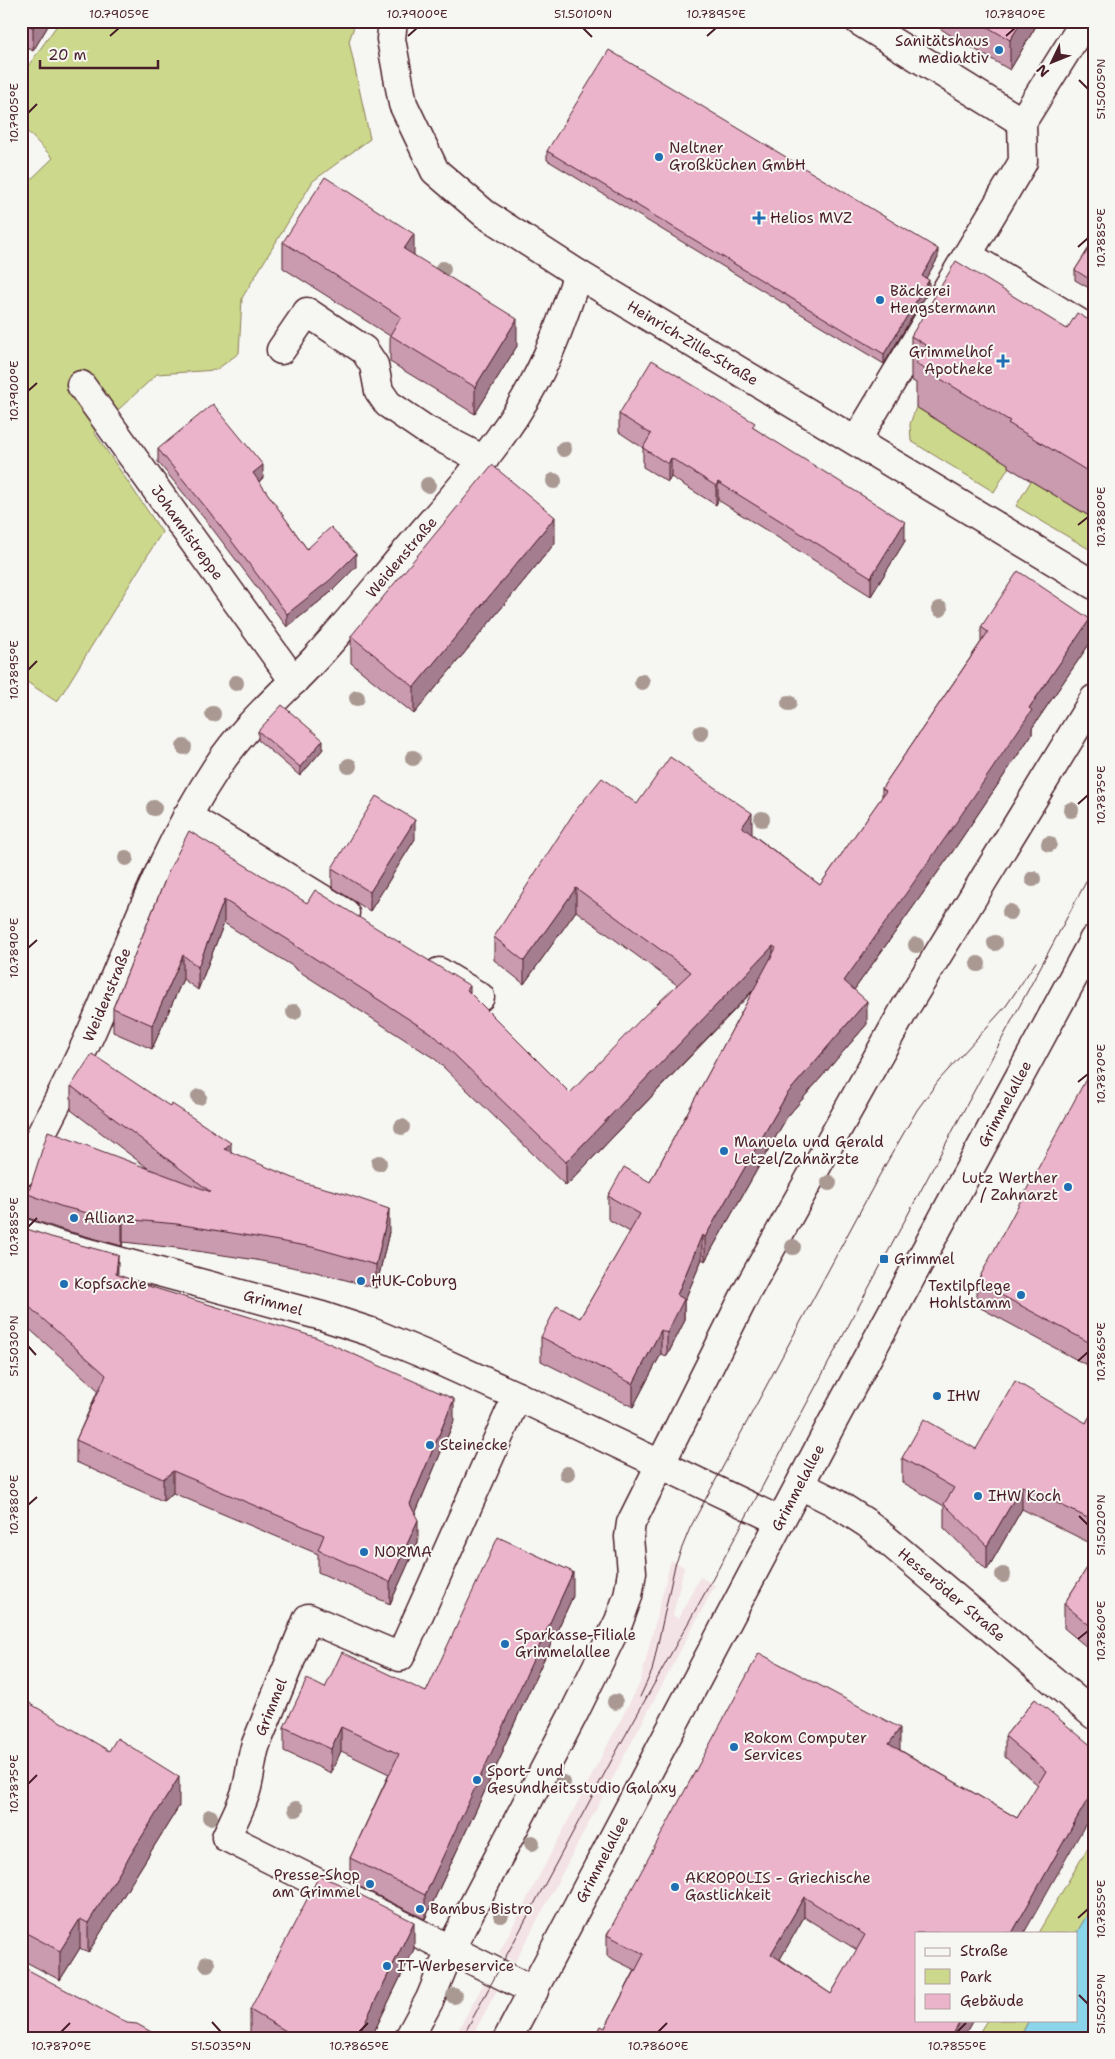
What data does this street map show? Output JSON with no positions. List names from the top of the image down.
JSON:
{
  "streets": {
    "street": [
      "Heinrich-Zille-Straße",
      "Johannistreppe",
      "Weidenstraße",
      "Grimmelallee",
      "Grimmel",
      "Hesseröder Straße"
    ]
  },
  "crossings": [
    ["Heinrich-Zille-Straße", "Weidenstraße"],
    ["Johannistreppe", "Weidenstraße"],
    ["Grimmelallee", "Grimmel"],
    ["Grimmelallee", "Hesseröder Straße"]
  ],
  "places": {
    "other": [
      "Sanitätshaus mediaktiv",
      "Neltner Großküchen GmbH",
      "Bäckerei Hengstermann",
      "Manuela und Gerald Letzel/Zahnärzte",
      "Lutz Werther / Zahnarzt",
      "Allianz",
      "HUK-Coburg",
      "Kopfsache",
      "Textilpflege Hohlstamm",
      "IHW",
      "Steinecke",
      "IHW Koch",
      "NORMA",
      "Sparkasse-Filiale Grimmelallee",
      "Rokom Computer Services",
      "Sport- und Gesundheitsstudio Galaxy",
      "Presse-Shop am Grimmel",
      "AKROPOLIS - Griechische Gastlichkeit",
      "Bambus Bistro",
      "IT-Werbeservice"
    ],
    "health": ["Helios MVZ", "Grimmelhof Apotheke"],
    "transit": ["Grimmel"]
  },
  "legend": ["Straße", "Park", "Gebäude"],
  "scale_bar": "20 m",
  "north": "bottom left",
  "coordinates": [
    "10.7905°E",
    "10.7900°E",
    "51.5010°N",
    "10.7895°E",
    "10.7890°E",
    "51.5005°N",
    "10.7885°E",
    "10.7880°E",
    "10.7875°E",
    "10.7870°E",
    "51.5030°N",
    "10.7865°E",
    "51.5020°N",
    "10.7860°E",
    "10.7855°E",
    "51.5025°N",
    "51.5035°N"
  ]
}
